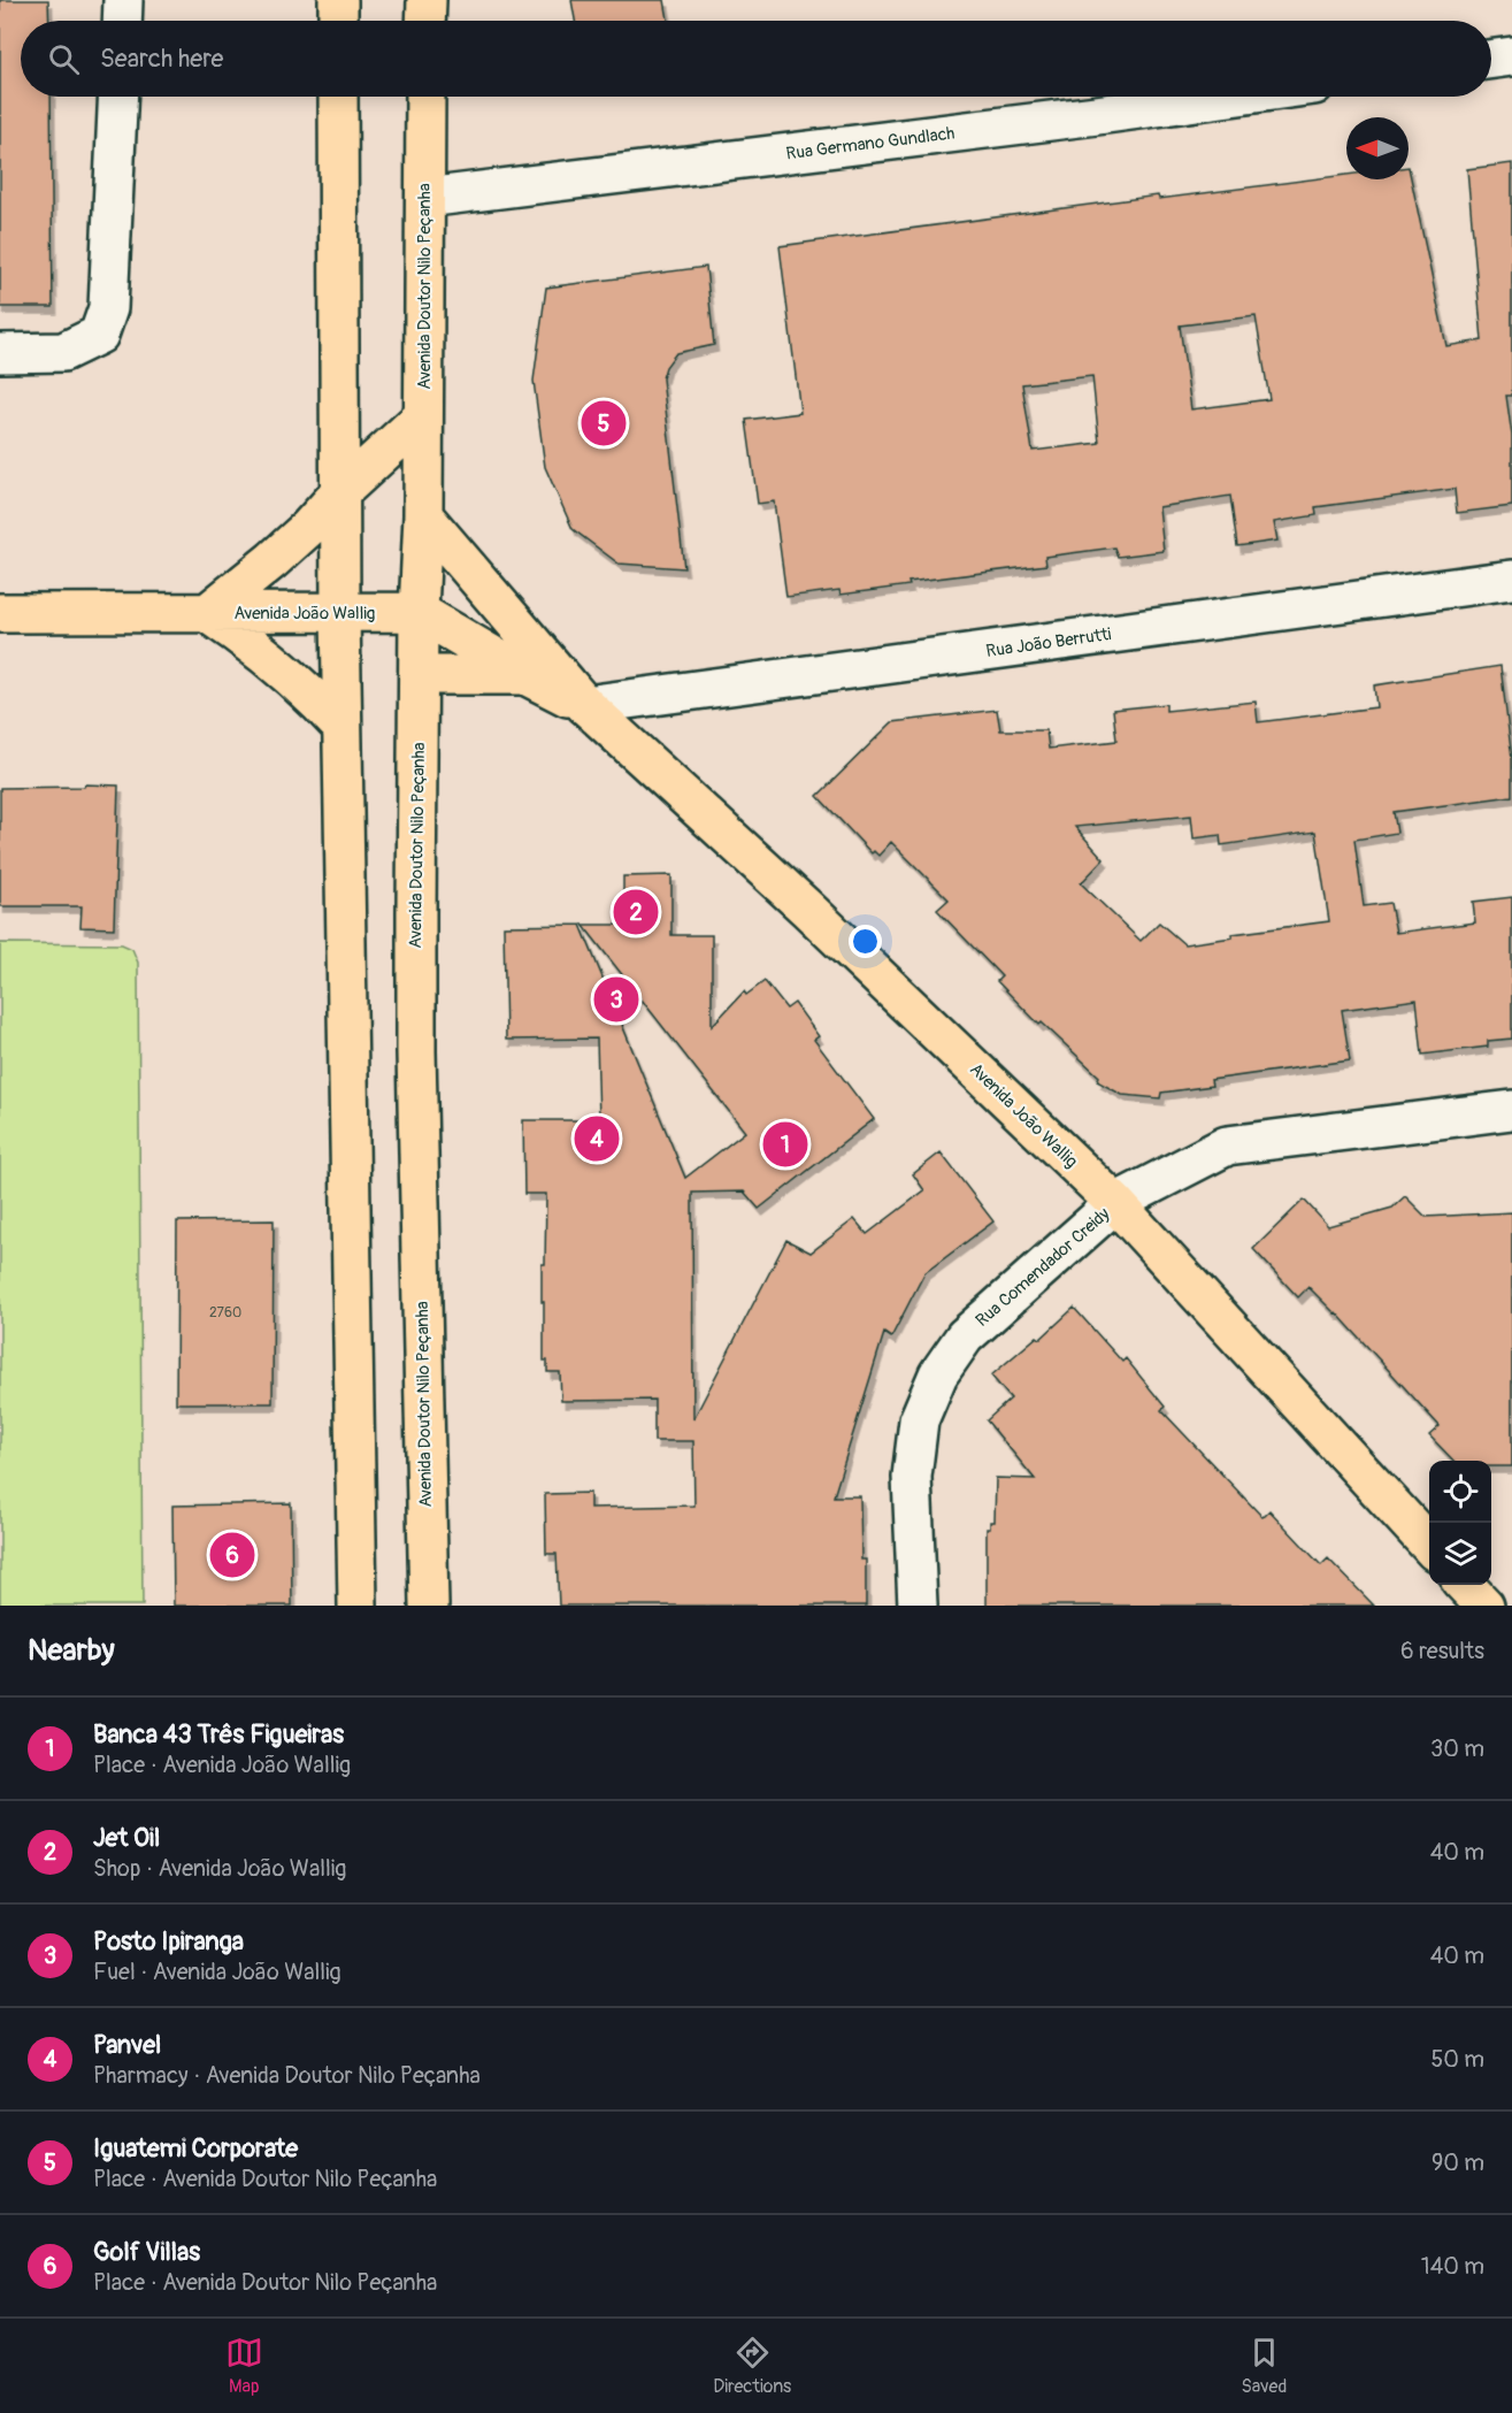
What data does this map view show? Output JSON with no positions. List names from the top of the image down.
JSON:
{
  "streets": {
    "main road": ["Avenida Doutor Nilo Peçanha", "Avenida João Wallig"],
    "street": ["Rua Germano Gundlach", "Rua João Berrutti", "Rua Comendador Creidy"]
  },
  "crossings": [
    ["Rua Germano Gundlach", "Avenida Doutor Nilo Peçanha"],
    ["Avenida Doutor Nilo Peçanha", "Avenida João Wallig"],
    ["Avenida João Wallig", "Rua João Berrutti"],
    ["Avenida João Wallig", "Rua Comendador Creidy"]
  ],
  "house_numbers": ["2760"],
  "north": "left",
  "page": {
    "search": "Search here",
    "pins": [
      "5",
      "2",
      "3",
      "4",
      "1",
      "6"
    ],
    "heading": ["Nearby", "6 results"],
    "list": [
      {
        "mark": "1",
        "name": "Banca 43 Três Figueiras",
        "note": "Place · Avenida João Wallig",
        "value": "30 m"
      },
      {
        "mark": "2",
        "name": "Jet Oil",
        "note": "Shop · Avenida João Wallig",
        "value": "40 m"
      },
      {
        "mark": "3",
        "name": "Posto Ipiranga",
        "note": "Fuel · Avenida João Wallig",
        "value": "40 m"
      },
      {
        "mark": "4",
        "name": "Panvel",
        "note": "Pharmacy · Avenida Doutor Nilo Peçanha",
        "value": "50 m"
      },
      {
        "mark": "5",
        "name": "Iguatemi Corporate",
        "note": "Place · Avenida Doutor Nilo Peçanha",
        "value": "90 m"
      },
      {
        "mark": "6",
        "name": "Golf Villas",
        "note": "Place · Avenida Doutor Nilo Peçanha",
        "value": "140 m"
      }
    ],
    "nav": ["Map", "Directions", "Saved"]
  }
}
